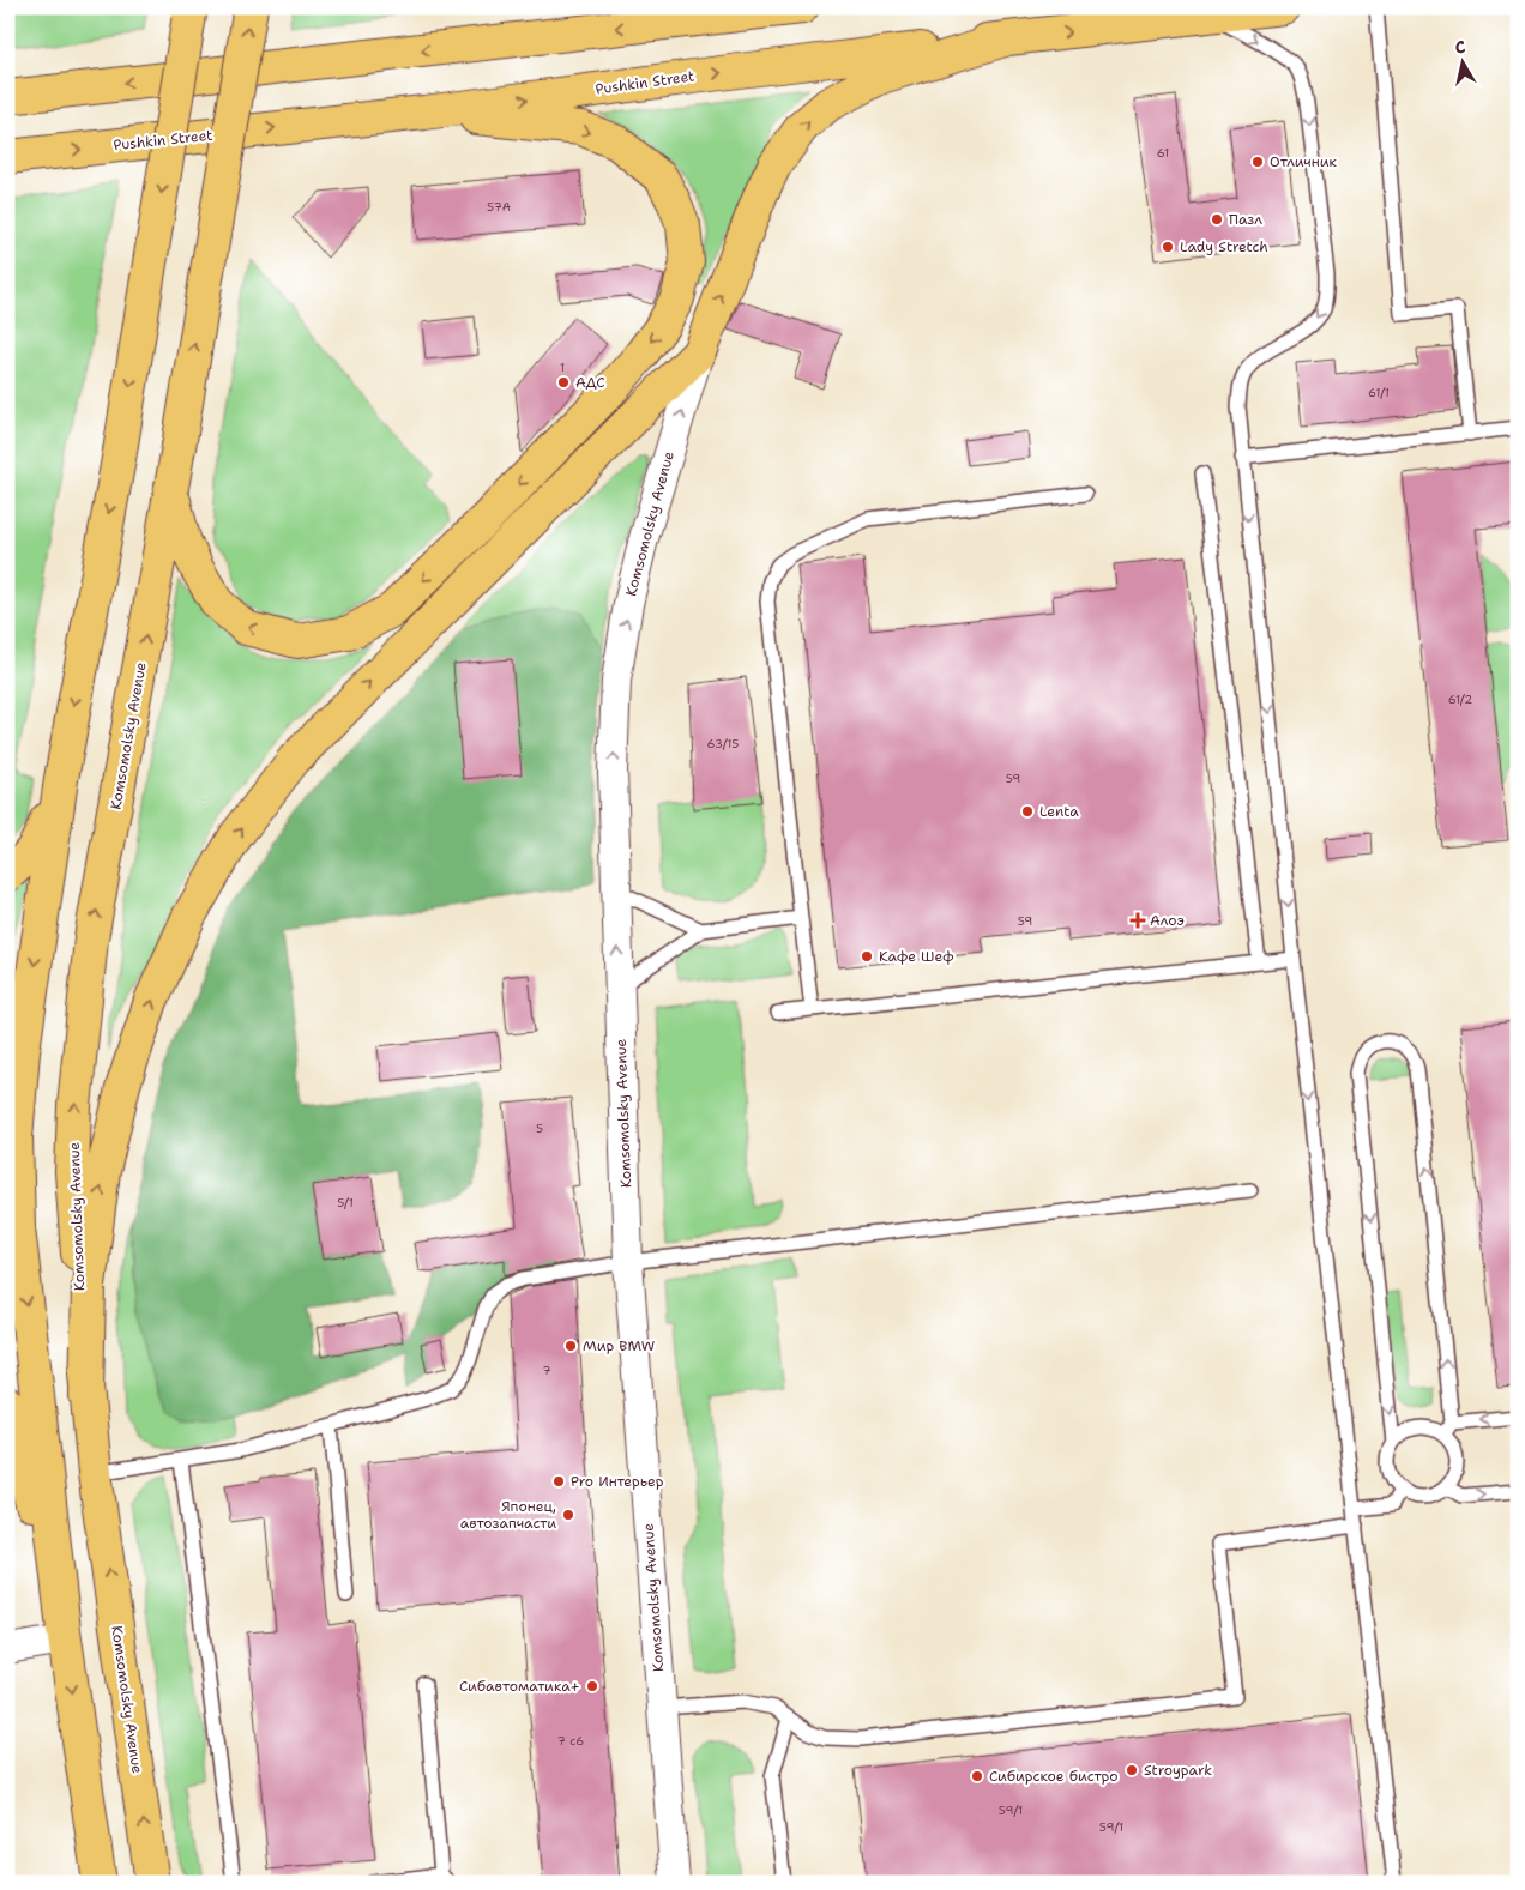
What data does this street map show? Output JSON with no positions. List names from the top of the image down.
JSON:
{
  "streets": {
    "main road": ["Pushkin Street", "Komsomolsky Avenue"]
  },
  "places": {
    "other": [
      "Отличник",
      "Пазл",
      "Lady Stretch",
      "АДС",
      "Lenta",
      "Кафе Шеф",
      "Мир BMW",
      "Pro Интерьер",
      "Японец, автозапчасти",
      "Сибавтоматика+",
      "Stroypark",
      "Сибирское бистро"
    ],
    "health": ["Алоэ"]
  },
  "house_numbers": [
    "61",
    "57А",
    "1",
    "61/1",
    "61/2",
    "63/15",
    "59",
    "59",
    "5",
    "5/1",
    "7",
    "7 с6",
    "59/1",
    "59/1"
  ],
  "north": "top"
}
